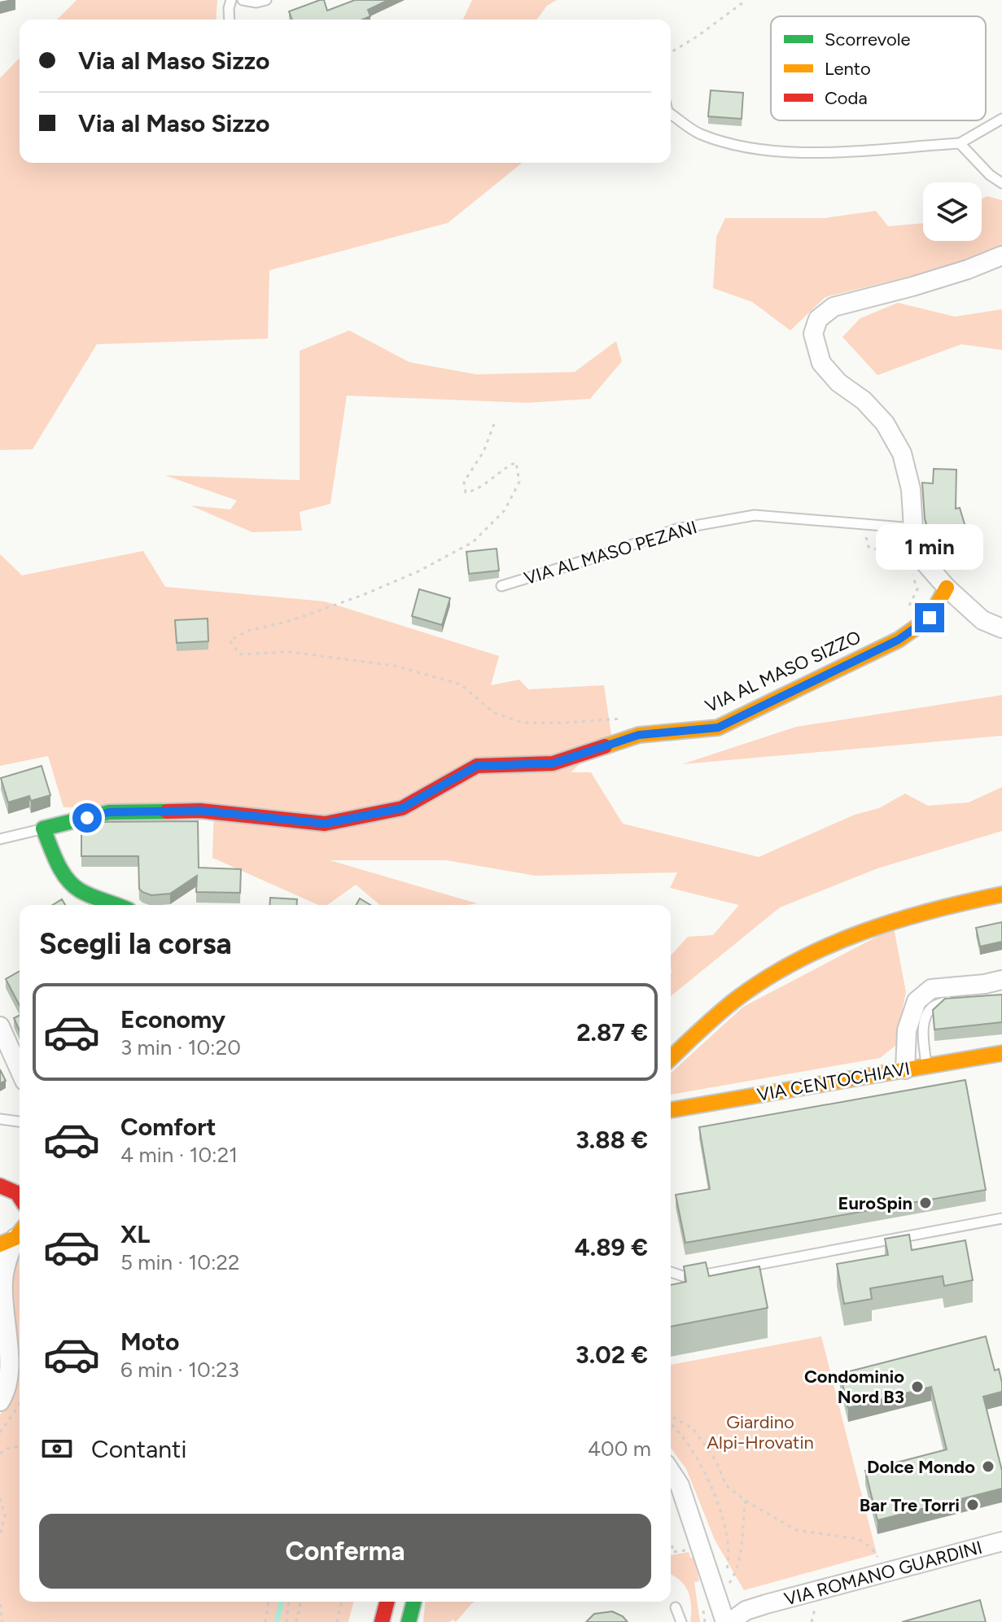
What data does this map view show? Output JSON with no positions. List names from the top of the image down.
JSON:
{
  "streets": {
    "main road": ["VIA AL MASO SIZZO", "VIA CENTOCHIAVI"],
    "street": ["VIA ROMANO GUARDINI"],
    "lane": ["VIA AL MASO PEZANI"]
  },
  "parks": ["Giardino Alpi-Hrovatin"],
  "places": [
    "EuroSpin",
    "Condominio Nord B3",
    "Dolce Mondo",
    "Bar Tre Torri"
  ],
  "legend": ["Scorrevole", "Lento", "Coda"],
  "page": {
    "banner": ["Via al Maso Sizzo", "Via al Maso Sizzo"],
    "bubble": "1 min",
    "heading": "Scegli la corsa",
    "list": [
      {
        "name": "Economy",
        "note": "3 min · 10:20",
        "value": "2.87 €"
      },
      {
        "name": "Comfort",
        "note": "4 min · 10:21",
        "value": "3.88 €"
      },
      {
        "name": "XL",
        "note": "5 min · 10:22",
        "value": "4.89 €"
      },
      {
        "name": "Moto",
        "note": "6 min · 10:23",
        "value": "3.02 €"
      }
    ],
    "pay": ["Contanti", "400 m"],
    "buttons": "Conferma"
  }
}
